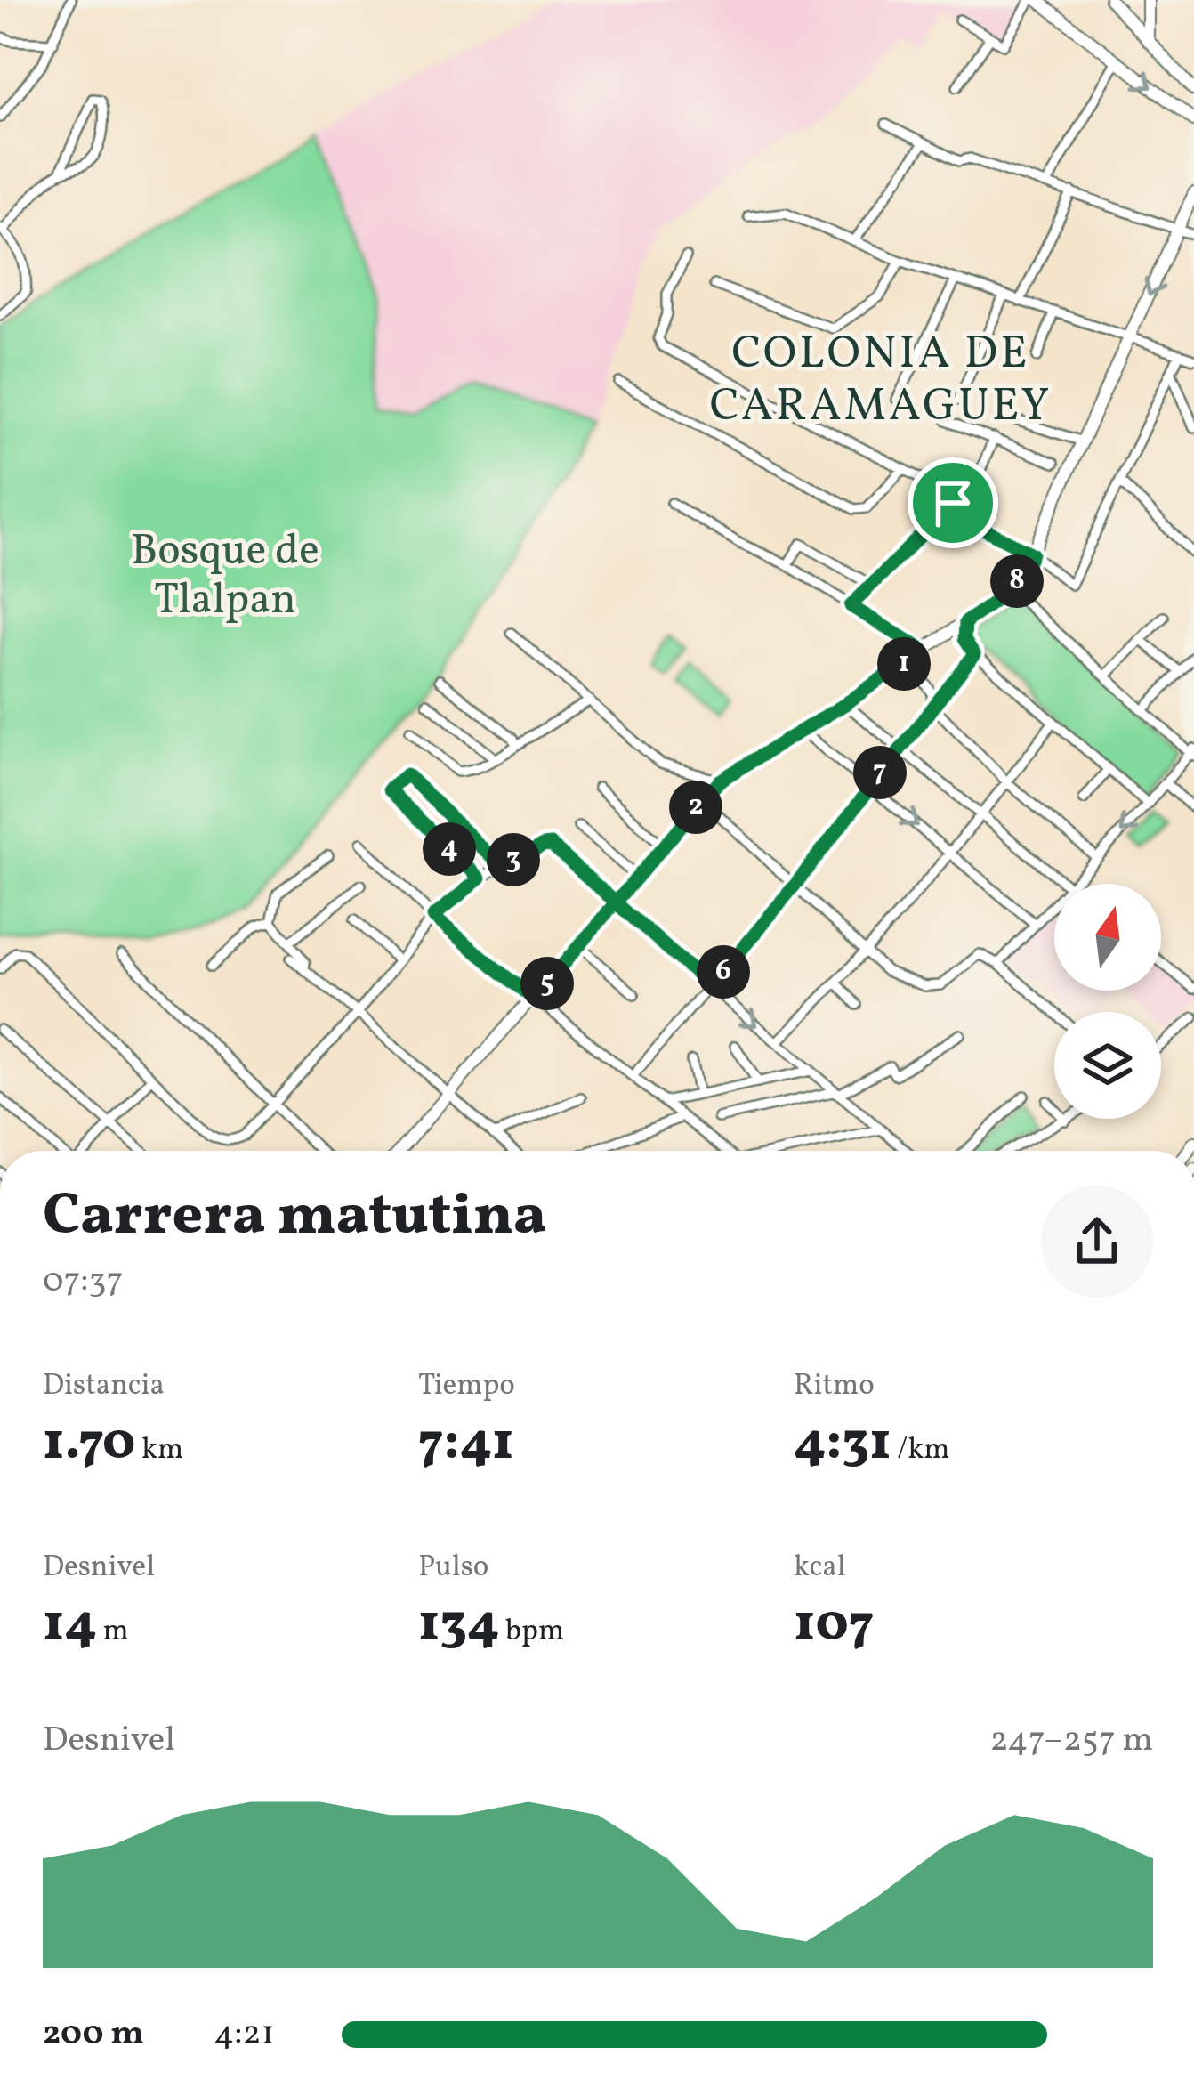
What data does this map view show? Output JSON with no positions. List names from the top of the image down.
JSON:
{
  "districts": ["COLONIA DE CARAMAGUEY"],
  "parks": ["Bosque de Tlalpan"],
  "north": "top",
  "page": {
    "pins": [
      "8",
      "1",
      "7",
      "2",
      "4",
      "3",
      "6",
      "5"
    ],
    "heading": ["Carrera matutina", "07:37"],
    "stats": [
      ["Distancia", "1.70 km"],
      ["Tiempo", "7:41"],
      ["Ritmo", "4:31 /km"],
      ["Desnivel", "14 m"],
      ["Pulso", "134 bpm"],
      ["kcal", "107"]
    ],
    "chart": ["Desnivel", "247–257 m"],
    "list": [
      {
        "name": "200 m",
        "note": "4:21"
      }
    ]
  }
}
